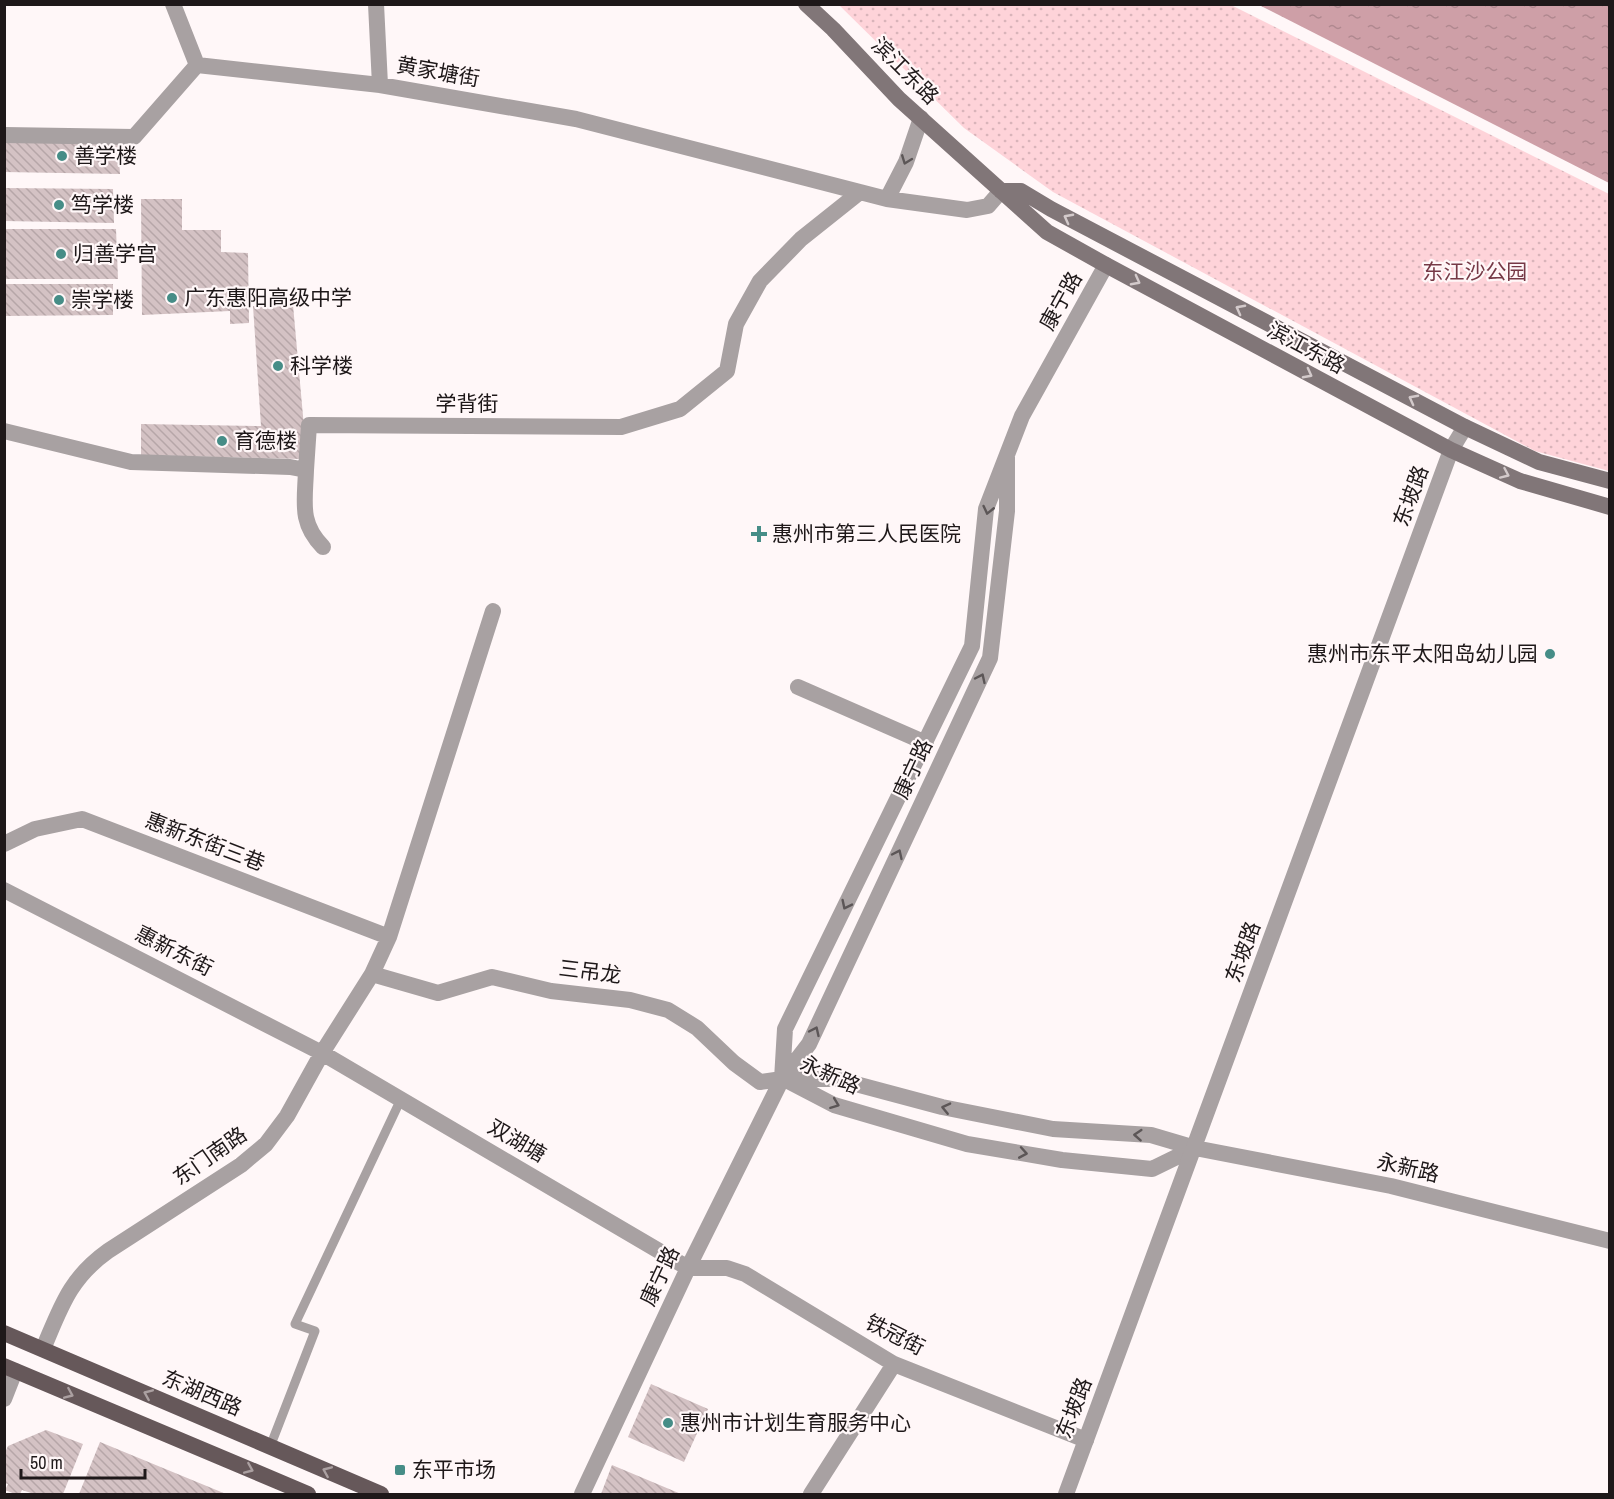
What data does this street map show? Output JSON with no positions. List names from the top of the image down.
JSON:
{
  "streets": {
    "main road": ["滨江东路", "东湖西路"],
    "street": [
      "黄家塘街",
      "康宁路",
      "学背街",
      "东坡路",
      "惠新东街三巷",
      "惠新东街",
      "三吊龙",
      "永新路",
      "双湖塘",
      "东门南路",
      "铁冠街"
    ]
  },
  "crossings": [
    ["滨江东路", "黄家塘街"],
    ["滨江东路", "康宁路"],
    ["滨江东路", "东坡路"],
    ["黄家塘街", "学背街"],
    ["康宁路", "三吊龙"],
    ["康宁路", "永新路"],
    ["康宁路", "双湖塘"],
    ["康宁路", "铁冠街"],
    ["东坡路", "永新路"],
    ["东坡路", "铁冠街"],
    ["惠新东街三巷", "东门南路"],
    ["惠新东街", "双湖塘"],
    ["惠新东街", "东门南路"],
    ["三吊龙", "永新路"],
    ["三吊龙", "东门南路"],
    ["双湖塘", "东门南路"],
    ["双湖塘", "铁冠街"],
    ["东门南路", "东湖西路"]
  ],
  "parks": ["东江沙公园"],
  "places": {
    "other": [
      "善学楼",
      "笃学楼",
      "归善学宫",
      "广东惠阳高级中学",
      "崇学楼",
      "科学楼",
      "育德楼",
      "惠州市东平太阳岛幼儿园",
      "惠州市计划生育服务中心"
    ],
    "health": ["惠州市第三人民医院"],
    "transit": ["东平市场"]
  },
  "scale_bar": "50 m"
}
